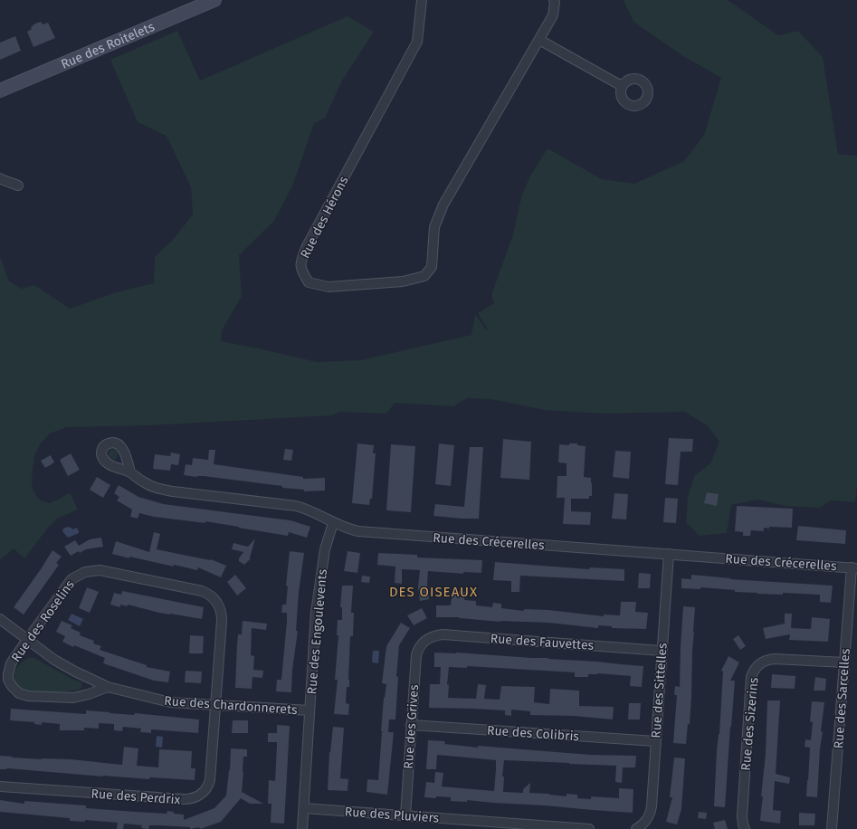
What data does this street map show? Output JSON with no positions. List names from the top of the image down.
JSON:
{
  "streets": {
    "street": [
      "Rue des Roitelets",
      "Rue des Hérons",
      "Rue des Crécerelles",
      "Rue des Roselins",
      "Rue des Engoulevents",
      "Rue des Fauvettes",
      "Rue des Sittelles",
      "Rue des Sarcelles",
      "Rue des Chardonnerets",
      "Rue des Sizerins",
      "Rue des Grives",
      "Rue des Colibris",
      "Rue des Perdrix",
      "Rue des Pluviers"
    ]
  },
  "crossings": [
    ["Rue des Crécerelles", "Rue des Engoulevents"],
    ["Rue des Crécerelles", "Rue des Sittelles"],
    ["Rue des Crécerelles", "Rue des Sarcelles"],
    ["Rue des Roselins", "Rue des Chardonnerets"],
    ["Rue des Roselins", "Rue des Perdrix"],
    ["Rue des Engoulevents", "Rue des Chardonnerets"],
    ["Rue des Engoulevents", "Rue des Pluviers"],
    ["Rue des Fauvettes", "Rue des Sittelles"],
    ["Rue des Fauvettes", "Rue des Grives"],
    ["Rue des Sittelles", "Rue des Colibris"],
    ["Rue des Sarcelles", "Rue des Sizerins"],
    ["Rue des Chardonnerets", "Rue des Perdrix"],
    ["Rue des Grives", "Rue des Colibris"],
    ["Rue des Grives", "Rue des Pluviers"]
  ],
  "districts": ["DES OISEAUX"]
}
